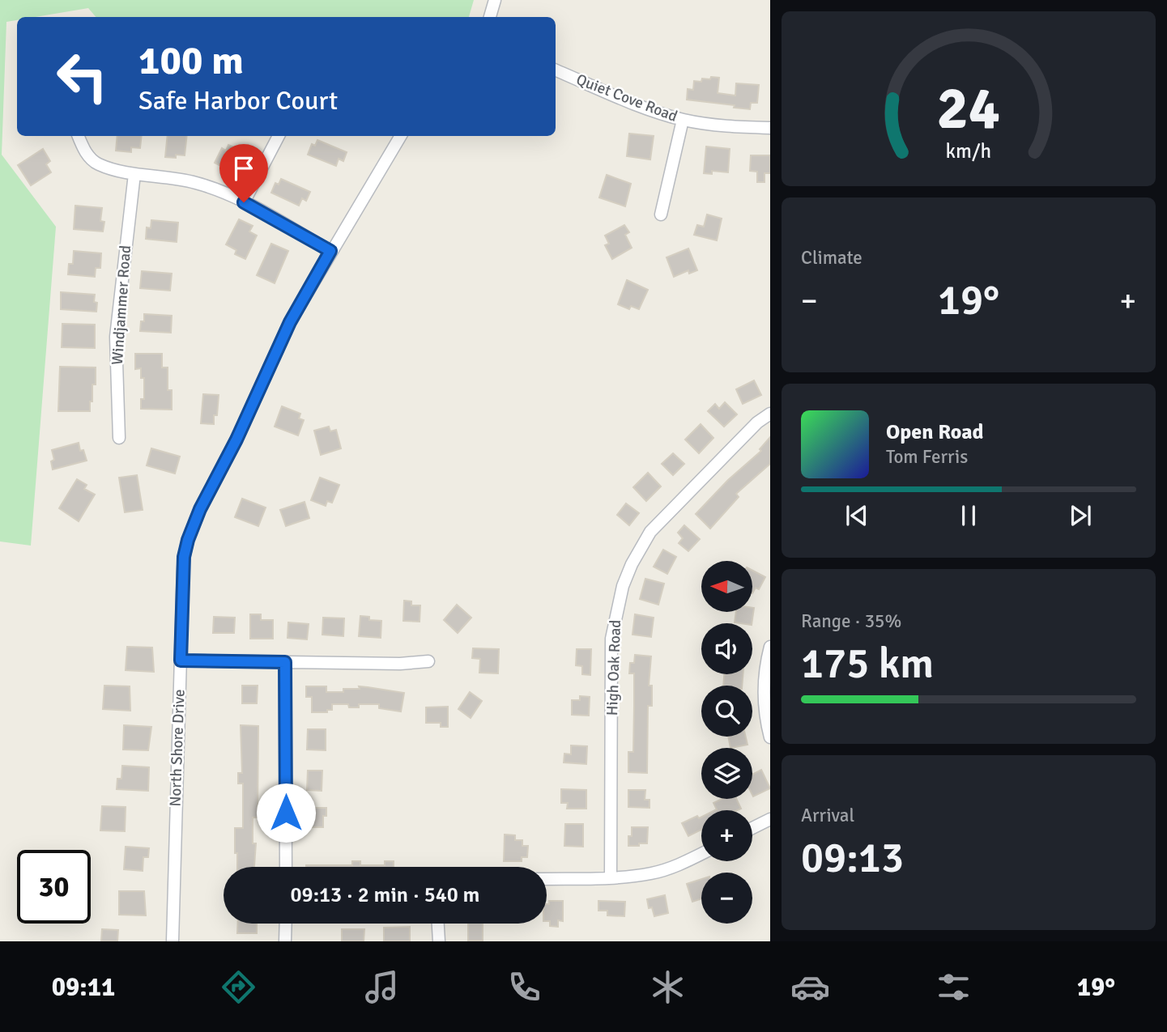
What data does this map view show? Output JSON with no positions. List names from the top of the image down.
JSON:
{
  "streets": {
    "street": [
      "Quiet Cove Road",
      "Windjammer Road",
      "High Oak Road",
      "North Shore Drive"
    ]
  },
  "north": "left",
  "page": {
    "turn": ["100 m", "Safe Harbor Court"],
    "tile": [
      "Climate",
      ["Range · 35%", "175 km"],
      ["Arrival", "09:13"]
    ],
    "heat": ["−", "19°", "+"],
    "song": ["Open Road", "Tom Ferris"],
    "map_buttons": ["+", "−"],
    "limit": "30",
    "trip": "09:13 · 2 min · 540 m",
    "tabs": ["09:11", "19°"],
    "gauge": ["24", "km/h"]
  }
}
